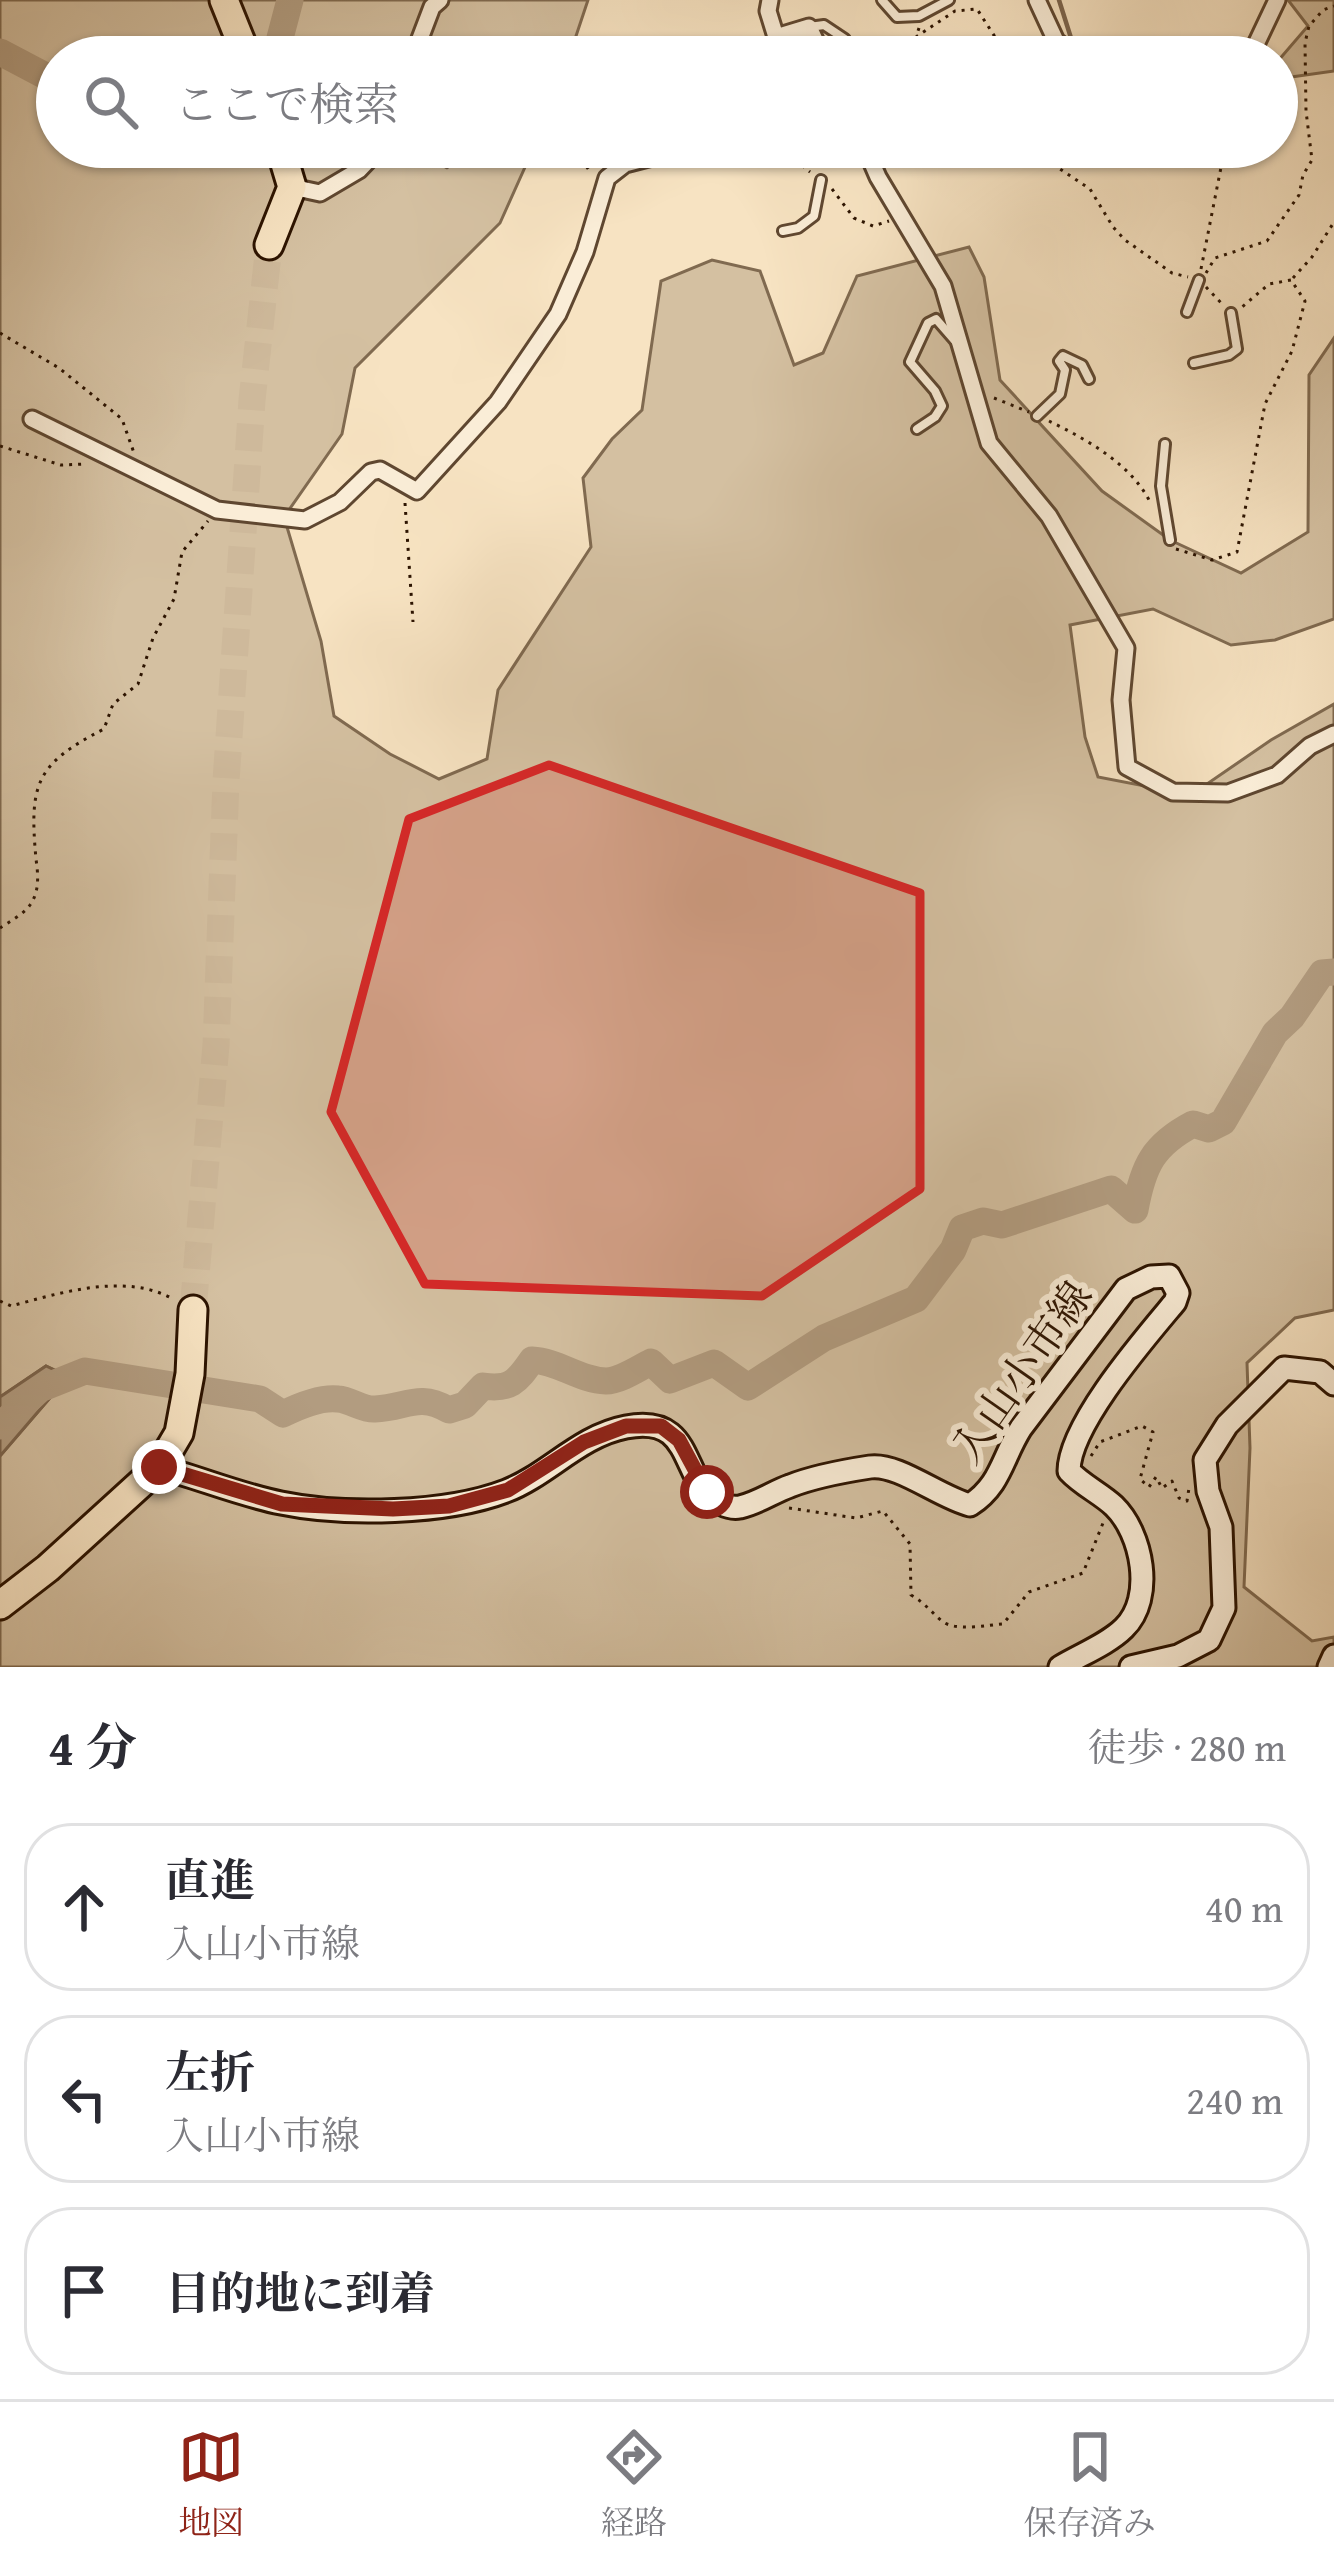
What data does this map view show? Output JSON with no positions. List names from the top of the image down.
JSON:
{
  "streets": {
    "main road": ["入山小市線"]
  },
  "page": {
    "search": "ここで検索",
    "heading": ["4 分", "徒歩 · 280 m"],
    "list": [
      ["直進", "入山小市線", "40 m"],
      ["左折", "入山小市線", "240 m"],
      "目的地に到着"
    ],
    "nav": ["地図", "経路", "保存済み"]
  }
}
